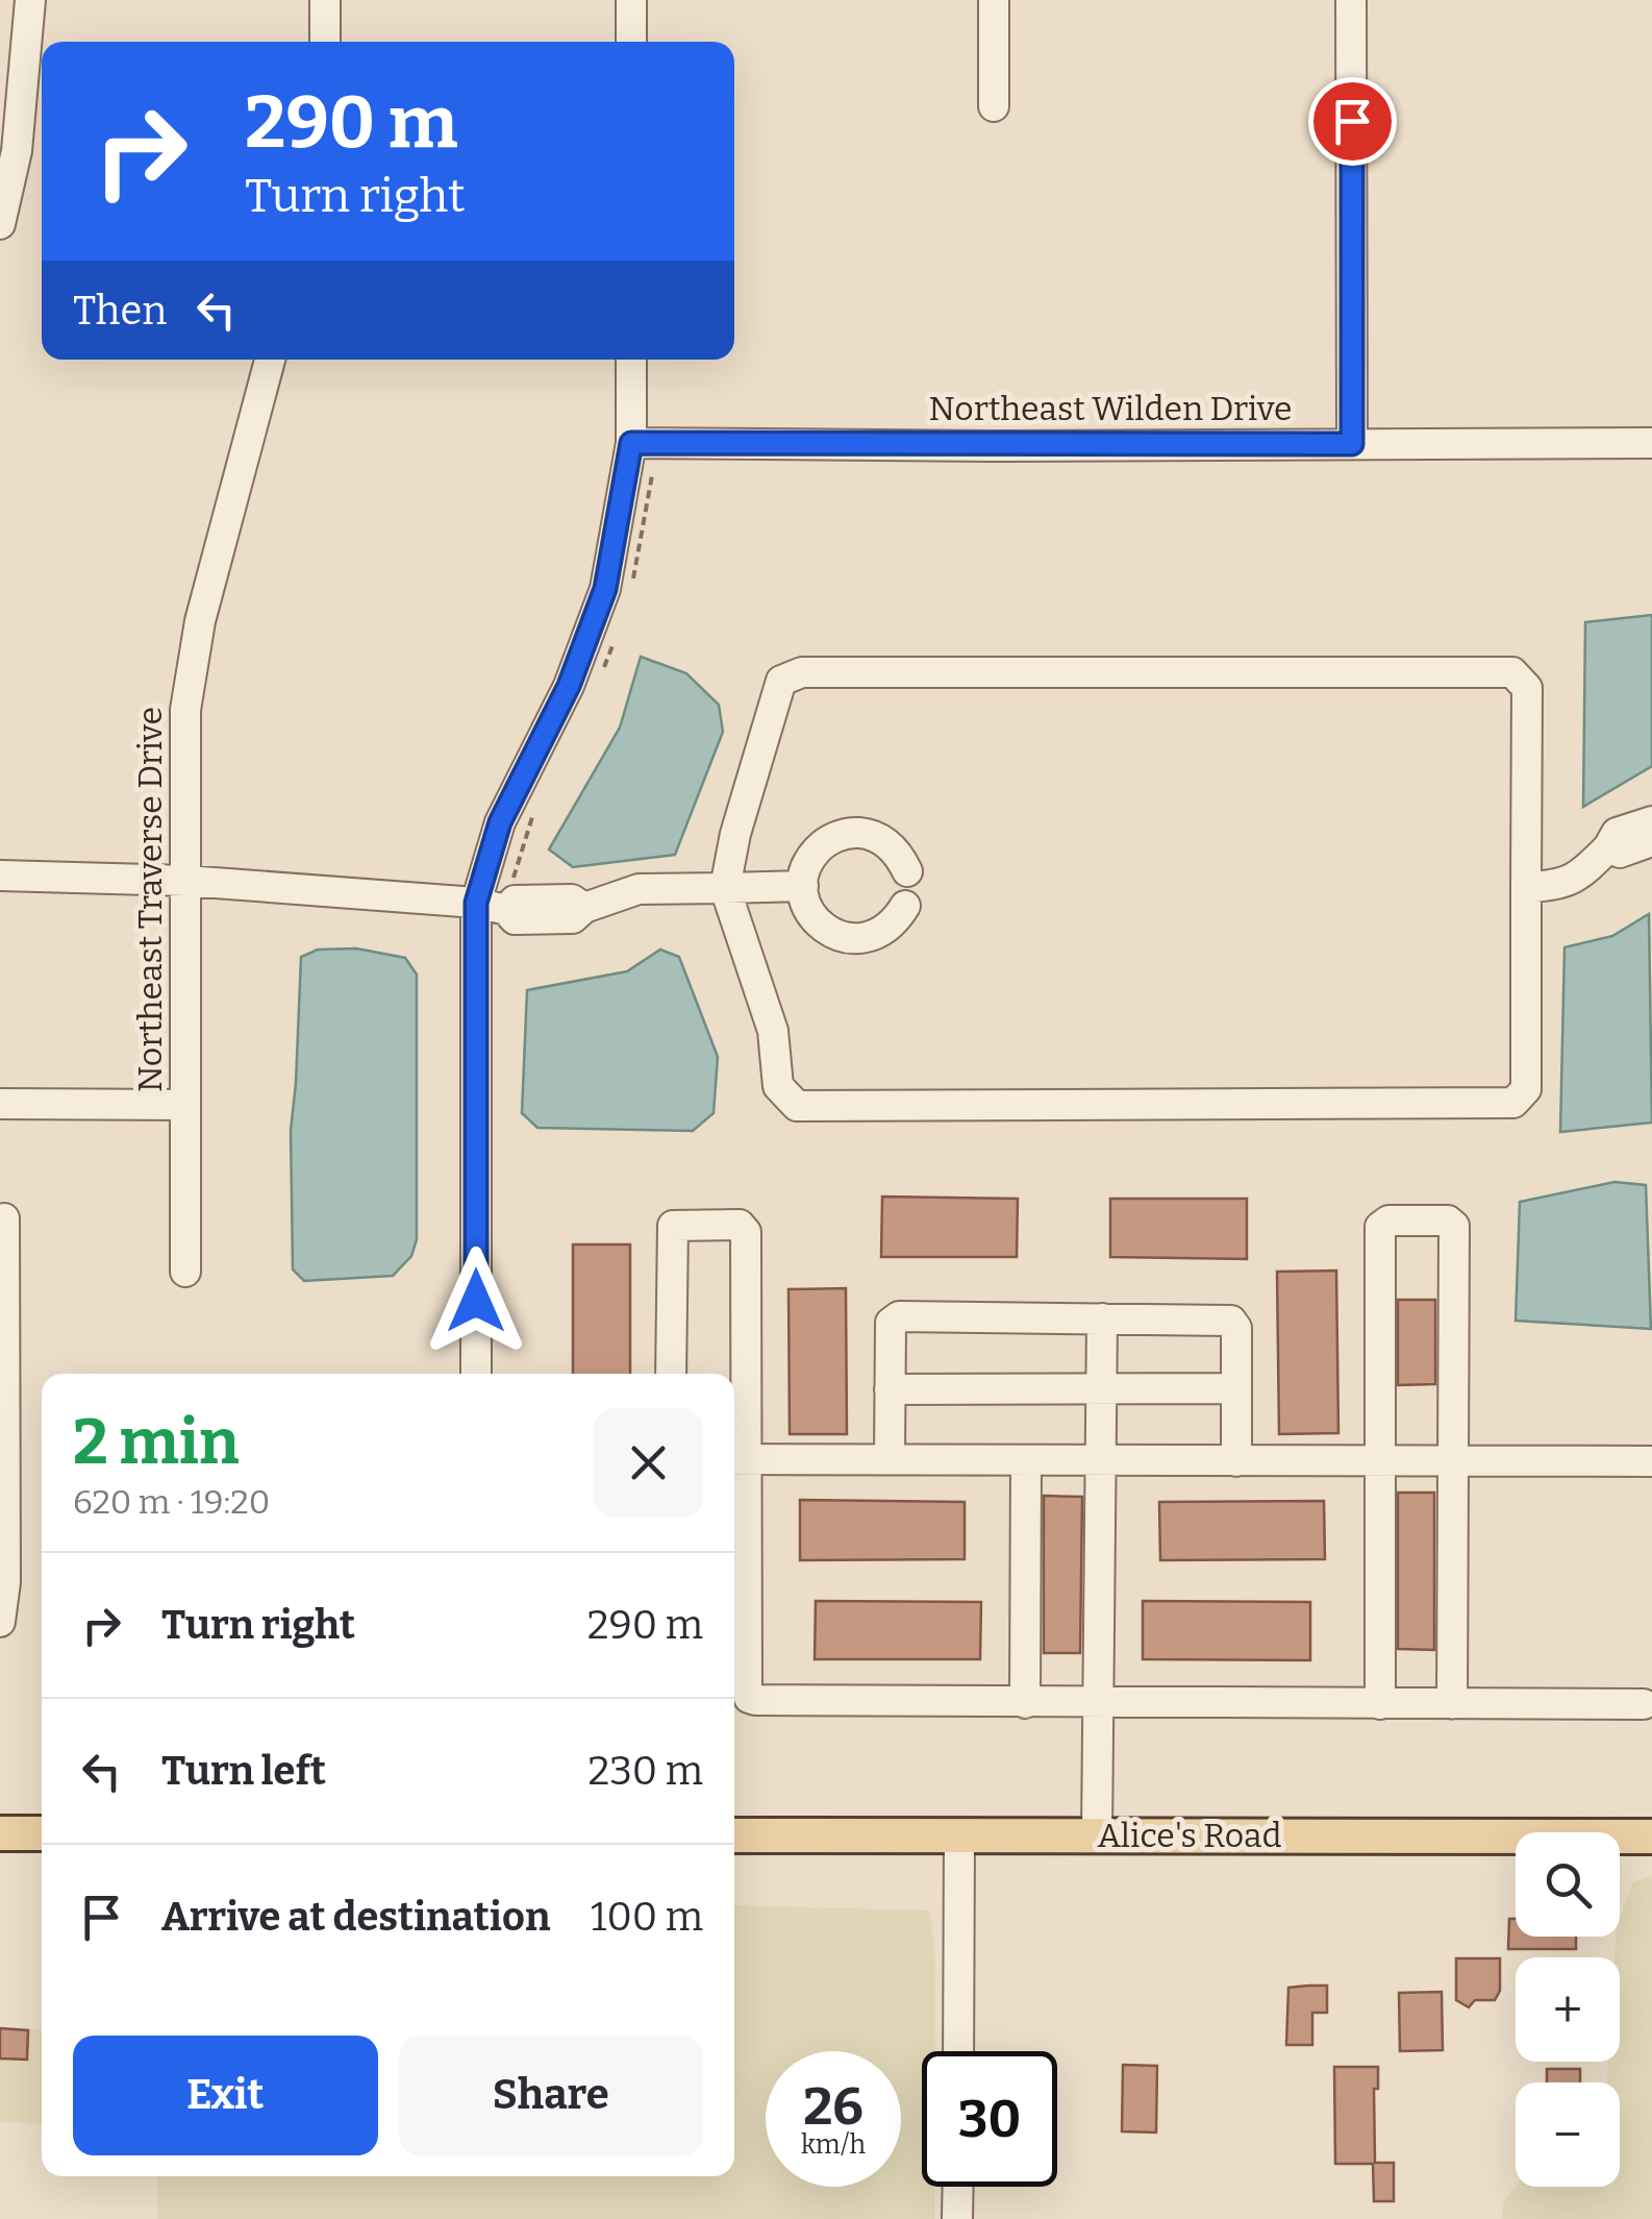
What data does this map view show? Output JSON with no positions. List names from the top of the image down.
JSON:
{
  "streets": {
    "main road": ["Alice's Road"],
    "street": ["Northeast Wilden Drive", "Northeast Traverse Drive"]
  },
  "page": {
    "turn": ["290 m", "Turn right"],
    "then": "Then",
    "heading": ["2 min", "620 m · 19:20"],
    "list": [
      {
        "name": "Turn right",
        "value": "290 m"
      },
      {
        "name": "Turn left",
        "value": "230 m"
      },
      {
        "name": "Arrive at destination",
        "value": "100 m"
      }
    ],
    "map_buttons": ["+", "−"],
    "buttons": ["Exit", "Share"],
    "speed": "26 km/h",
    "limit": "30"
  }
}
